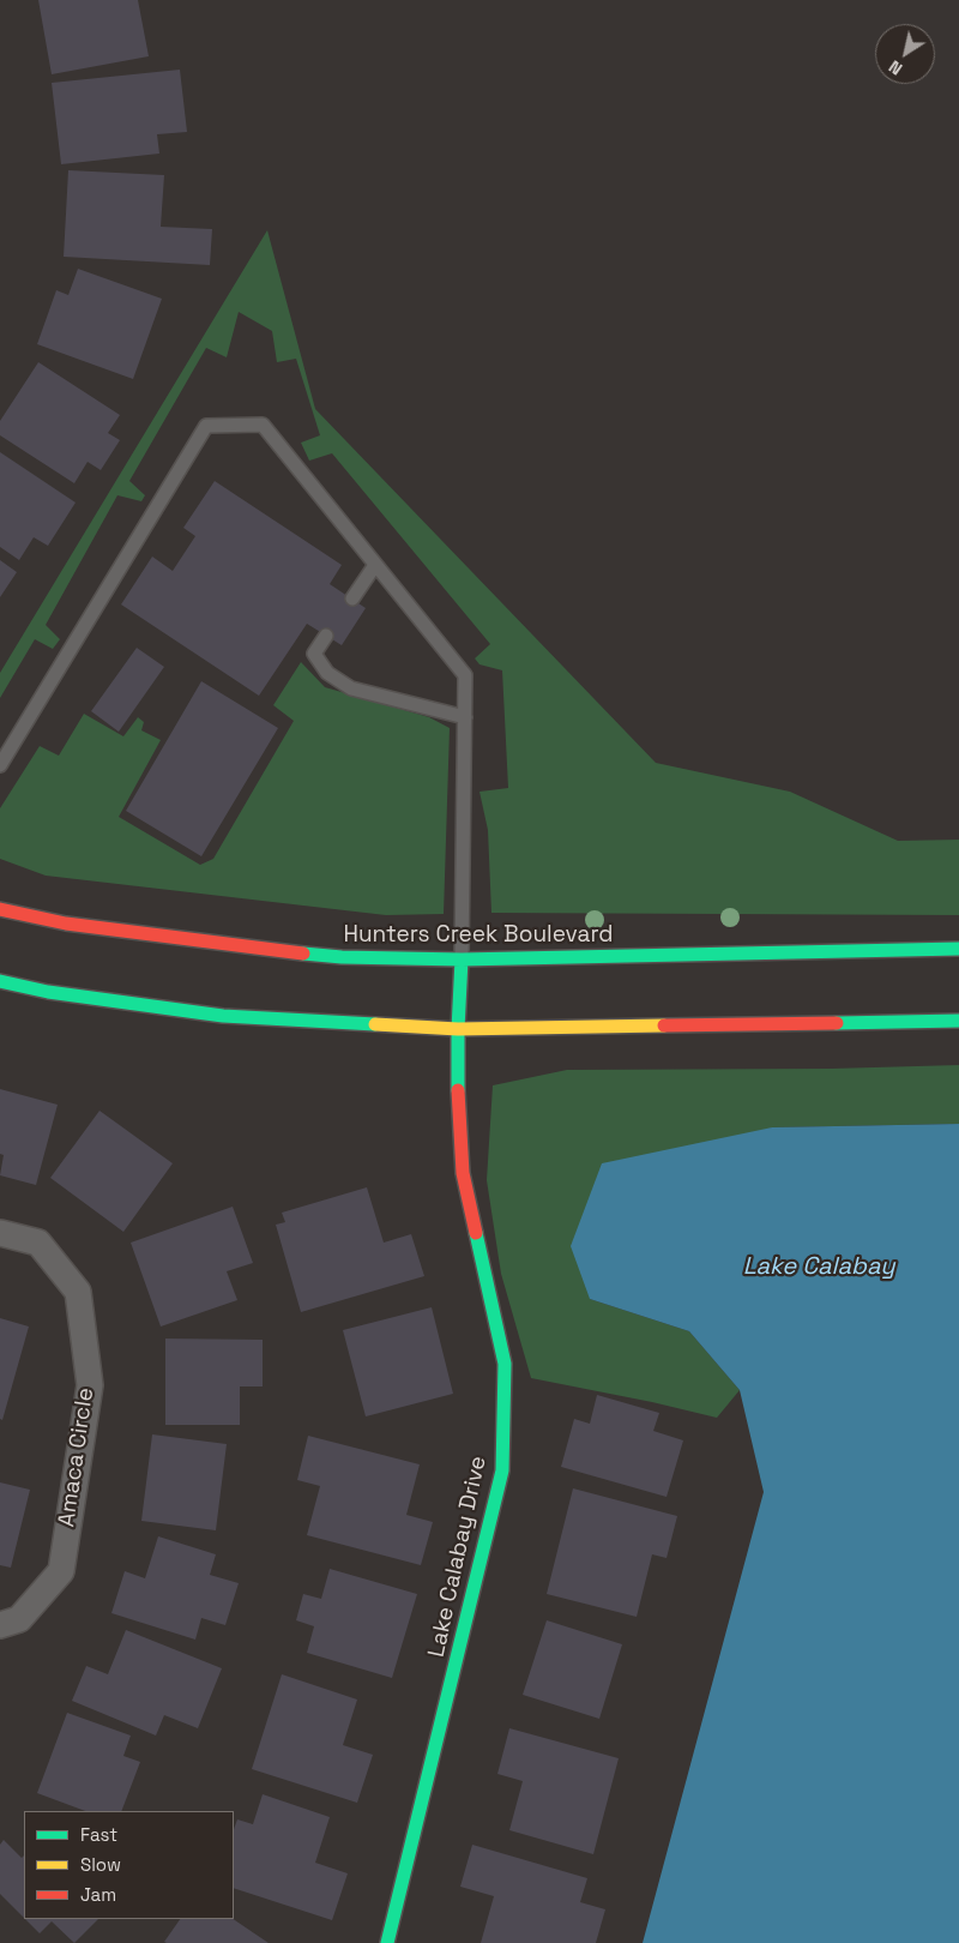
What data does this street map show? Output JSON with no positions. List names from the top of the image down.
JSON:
{
  "streets": {
    "street": ["Hunters Creek Boulevard", "Amaca Circle", "Lake Calabay Drive"]
  },
  "crossings": [
    ["Hunters Creek Boulevard", "Lake Calabay Drive"]
  ],
  "water": ["Lake Calabay"],
  "legend": ["Fast", "Slow", "Jam"],
  "north": "bottom left"
}
